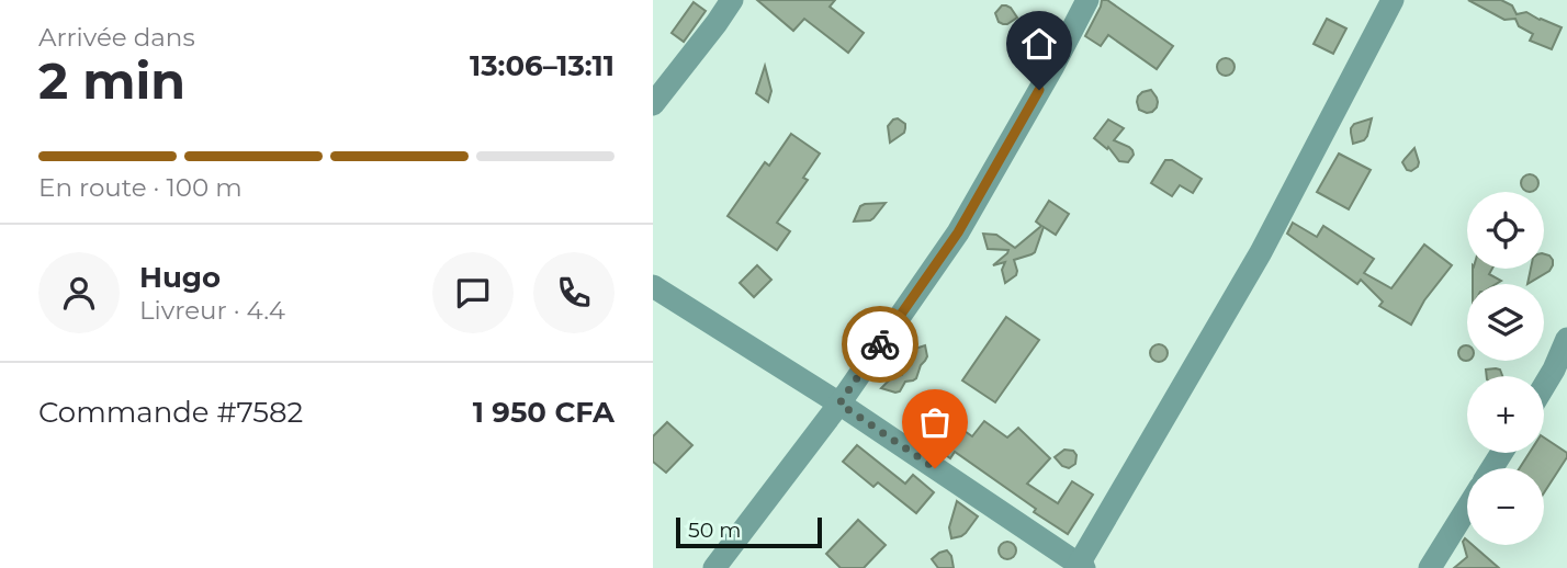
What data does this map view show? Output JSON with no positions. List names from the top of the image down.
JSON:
{
  "scale_bar": "50 m",
  "page": {
    "heading": ["2 min", "Arrivée dans", "13:06–13:11"],
    "panel": [
      "Hugo",
      "Livreur · 4.4",
      "Commande #7582",
      "1 950 CFA"
    ],
    "bar": "En route · 100 m",
    "map_buttons": ["+", "−"],
    "scale": "50 m"
  }
}
